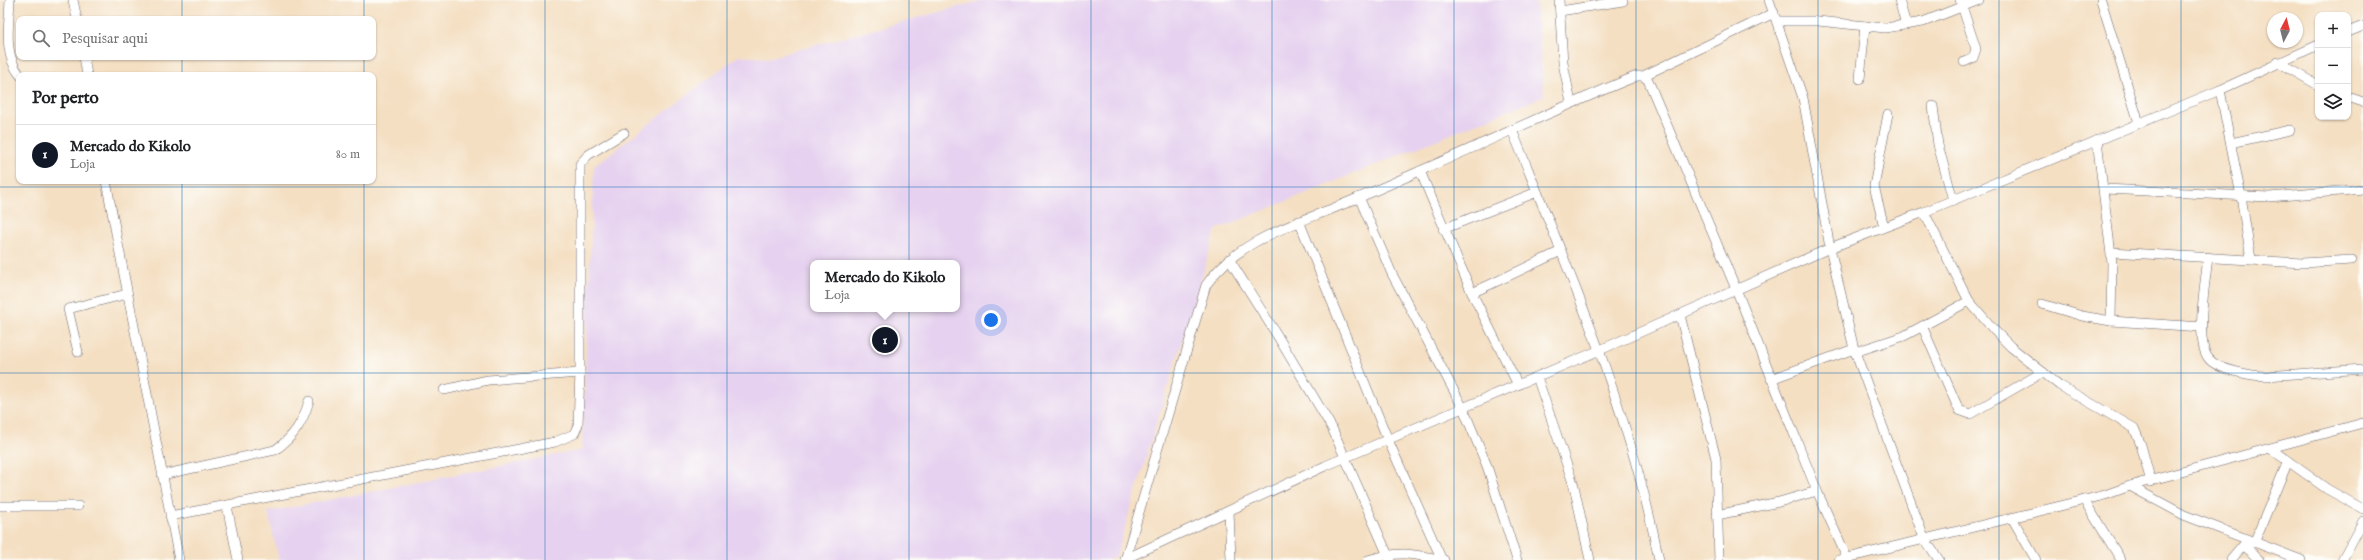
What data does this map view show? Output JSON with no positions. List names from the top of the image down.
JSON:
{
  "north": "top",
  "page": {
    "map_buttons": ["+", "−"],
    "search": "Pesquisar aqui",
    "heading": "Por perto",
    "list": [
      {
        "mark": "1",
        "name": "Mercado do Kikolo",
        "note": "Loja",
        "value": "80 m"
      }
    ],
    "popup": ["Mercado do Kikolo", "Loja"],
    "pins": "1"
  }
}
